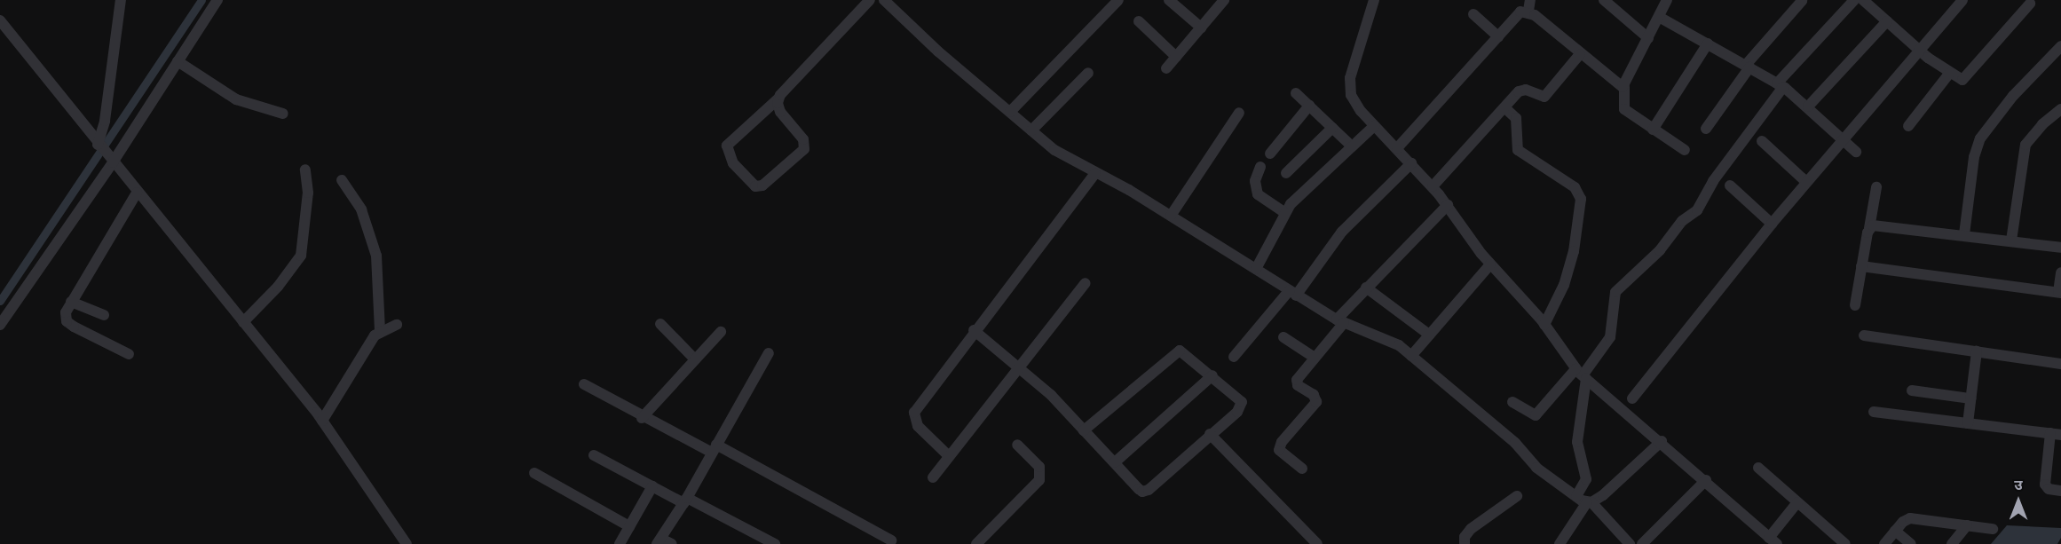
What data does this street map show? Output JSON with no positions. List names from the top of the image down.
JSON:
{
  "north": "top"
}
